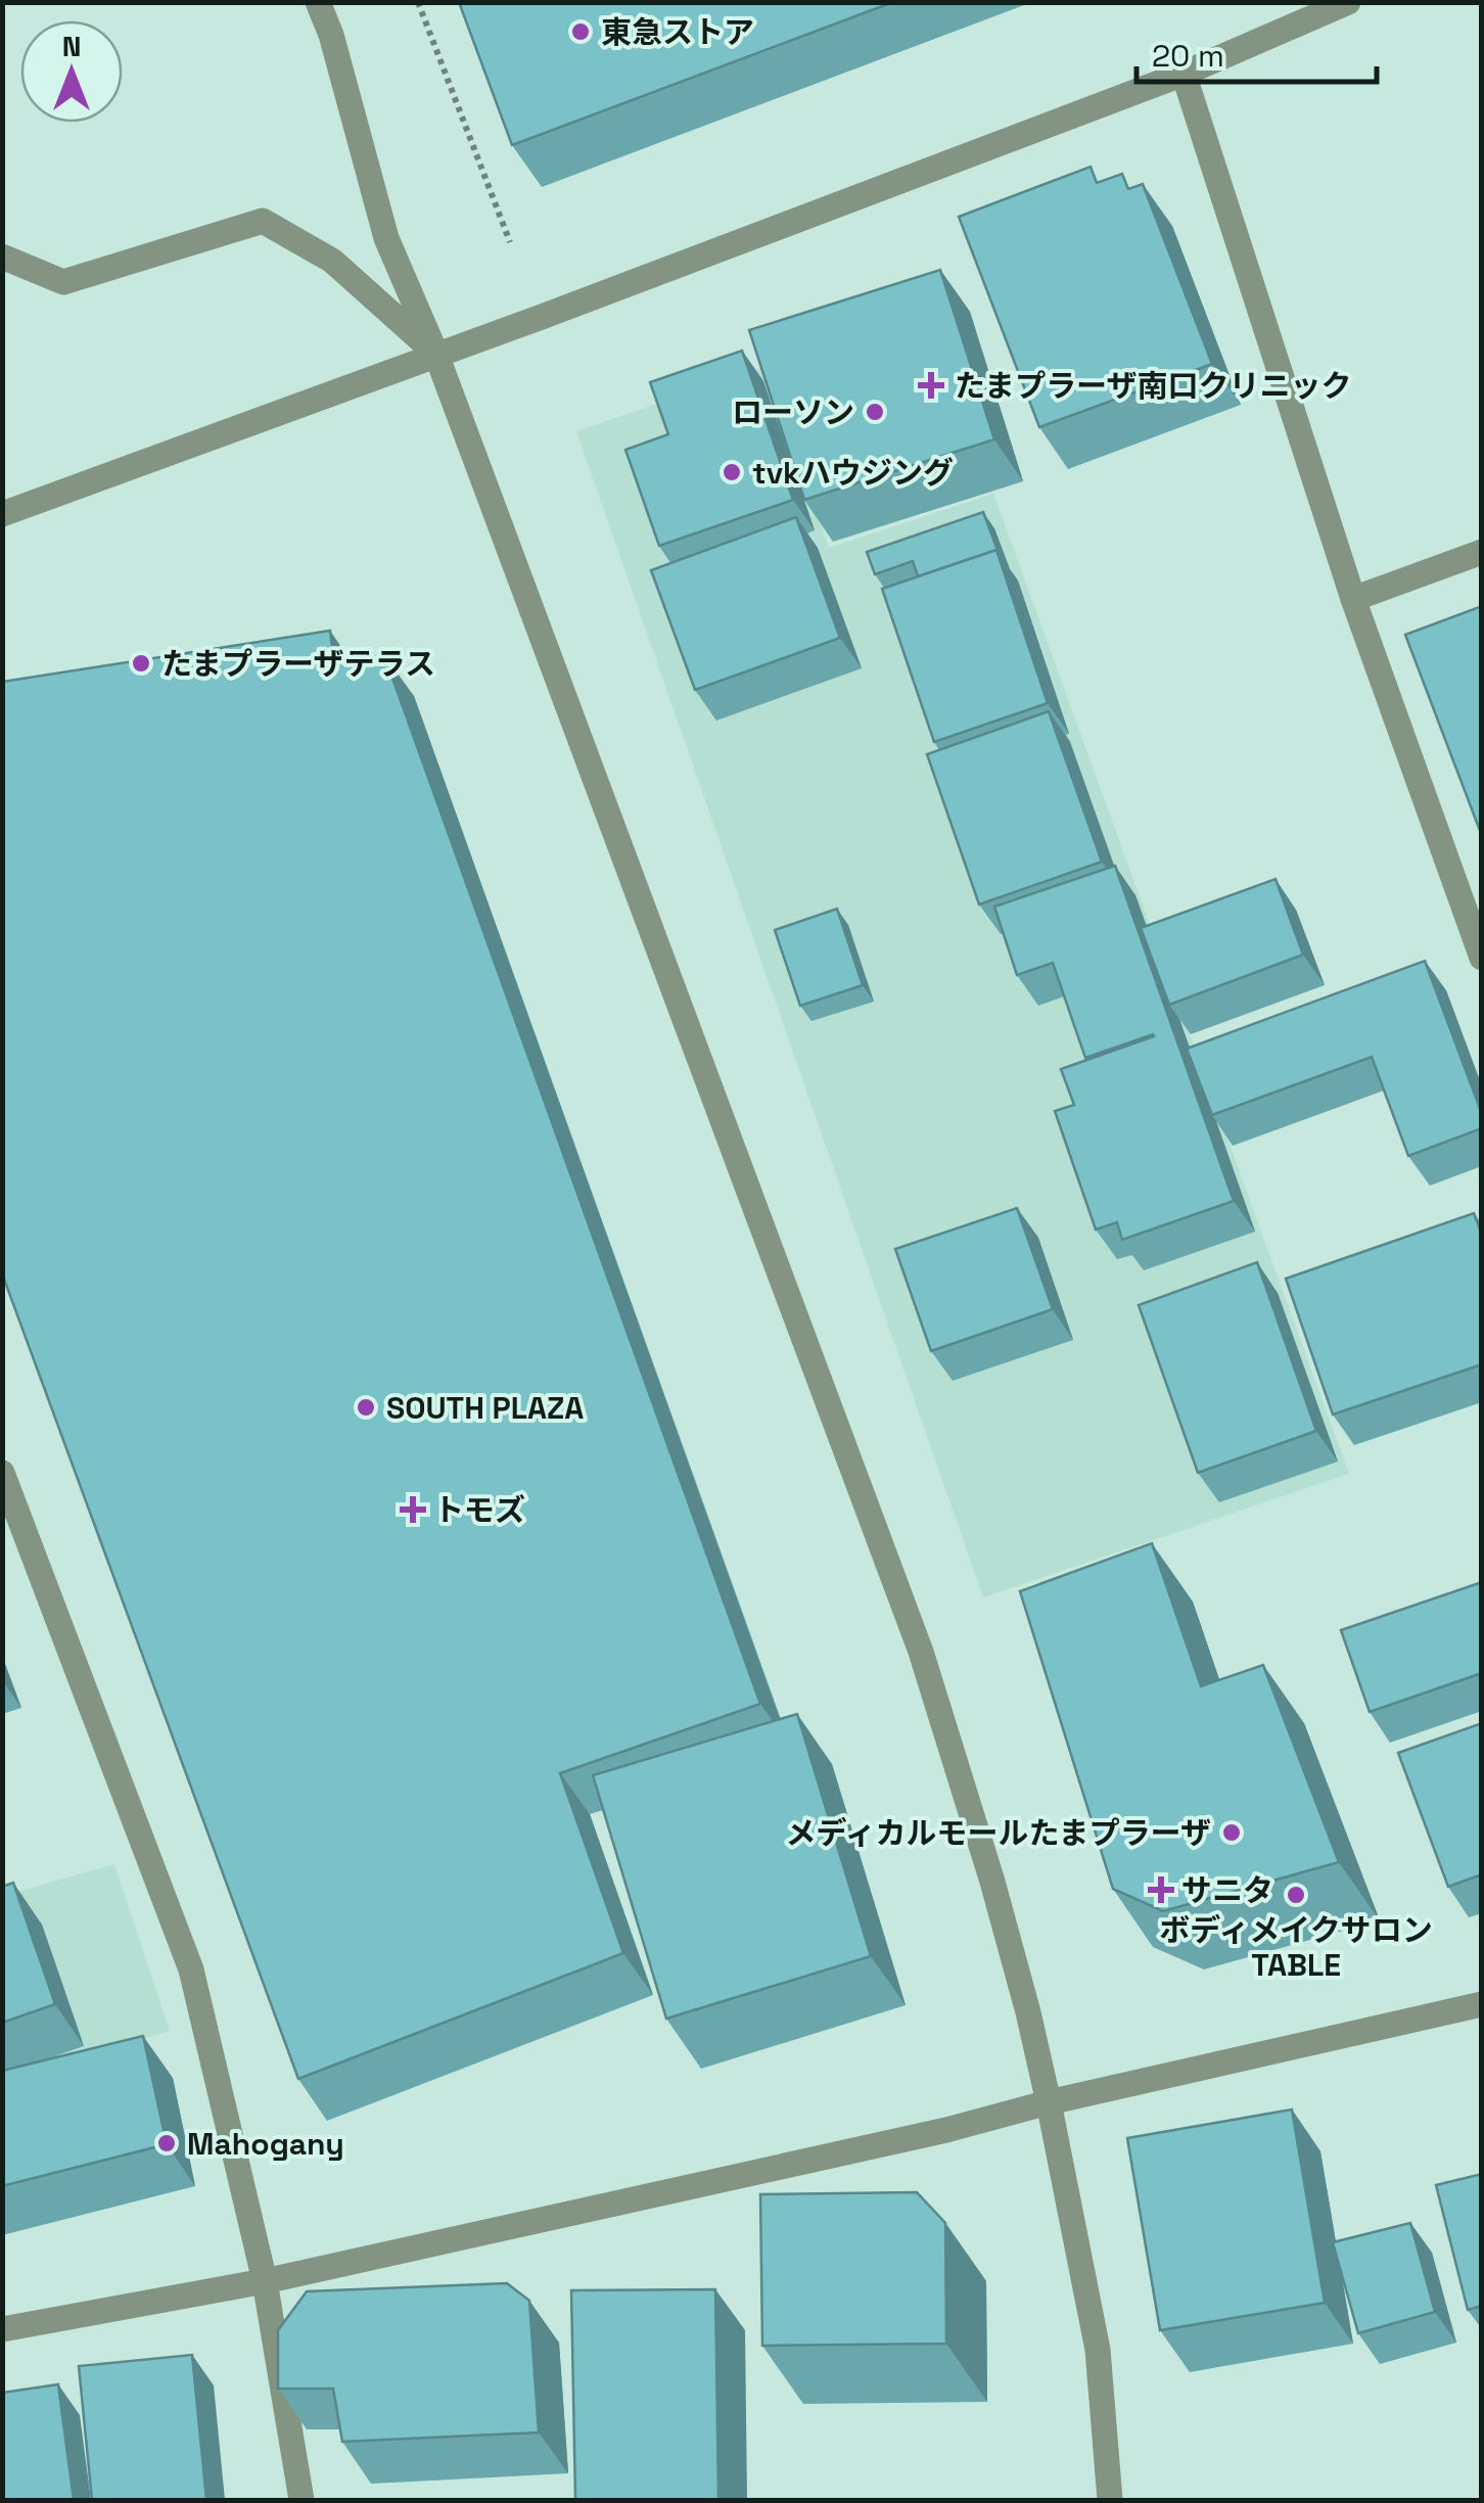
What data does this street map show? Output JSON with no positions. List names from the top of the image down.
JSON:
{
  "places": {
    "other": [
      "東急ストア",
      "ローソン",
      "tvkハウジング",
      "たまプラーザテラス",
      "SOUTH PLAZA",
      "メディカルモールたまプラーザ",
      "ボディメイクサロン TABLE",
      "Mahogany"
    ],
    "health": ["たまプラーザ南口クリニック", "トモズ", "サニタ"]
  },
  "scale_bar": "20 m",
  "north": "top"
}
